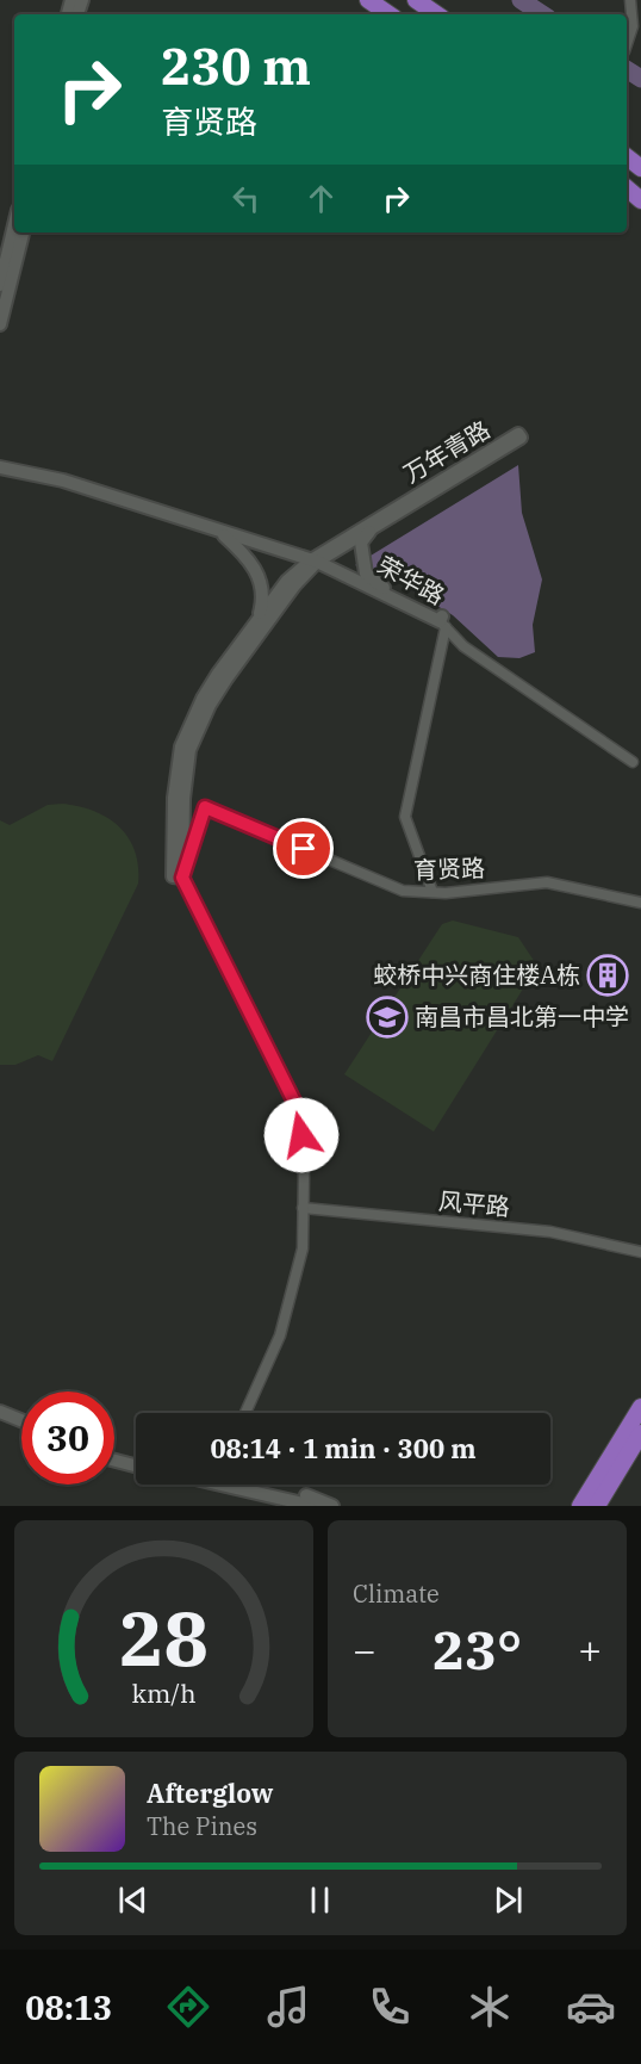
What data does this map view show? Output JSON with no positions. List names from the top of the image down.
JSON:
{
  "streets": {
    "street": [
      "万年青路",
      "荣华路",
      "育贤路",
      "风平路"
    ]
  },
  "crossings": [
    ["万年青路", "荣华路"],
    ["万年青路", "育贤路"]
  ],
  "places": {
    "building": ["蛟桥中兴商住楼A栋"],
    "school or university": ["南昌市昌北第一中学"]
  },
  "page": {
    "turn": ["230 m", "育贤路"],
    "limit": "30",
    "trip": "08:14 · 1 min · 300 m",
    "tile": "Climate",
    "heat": ["−", "23°", "+"],
    "song": ["Afterglow", "The Pines"],
    "tabs": "08:13",
    "gauge": ["28", "km/h"]
  }
}
